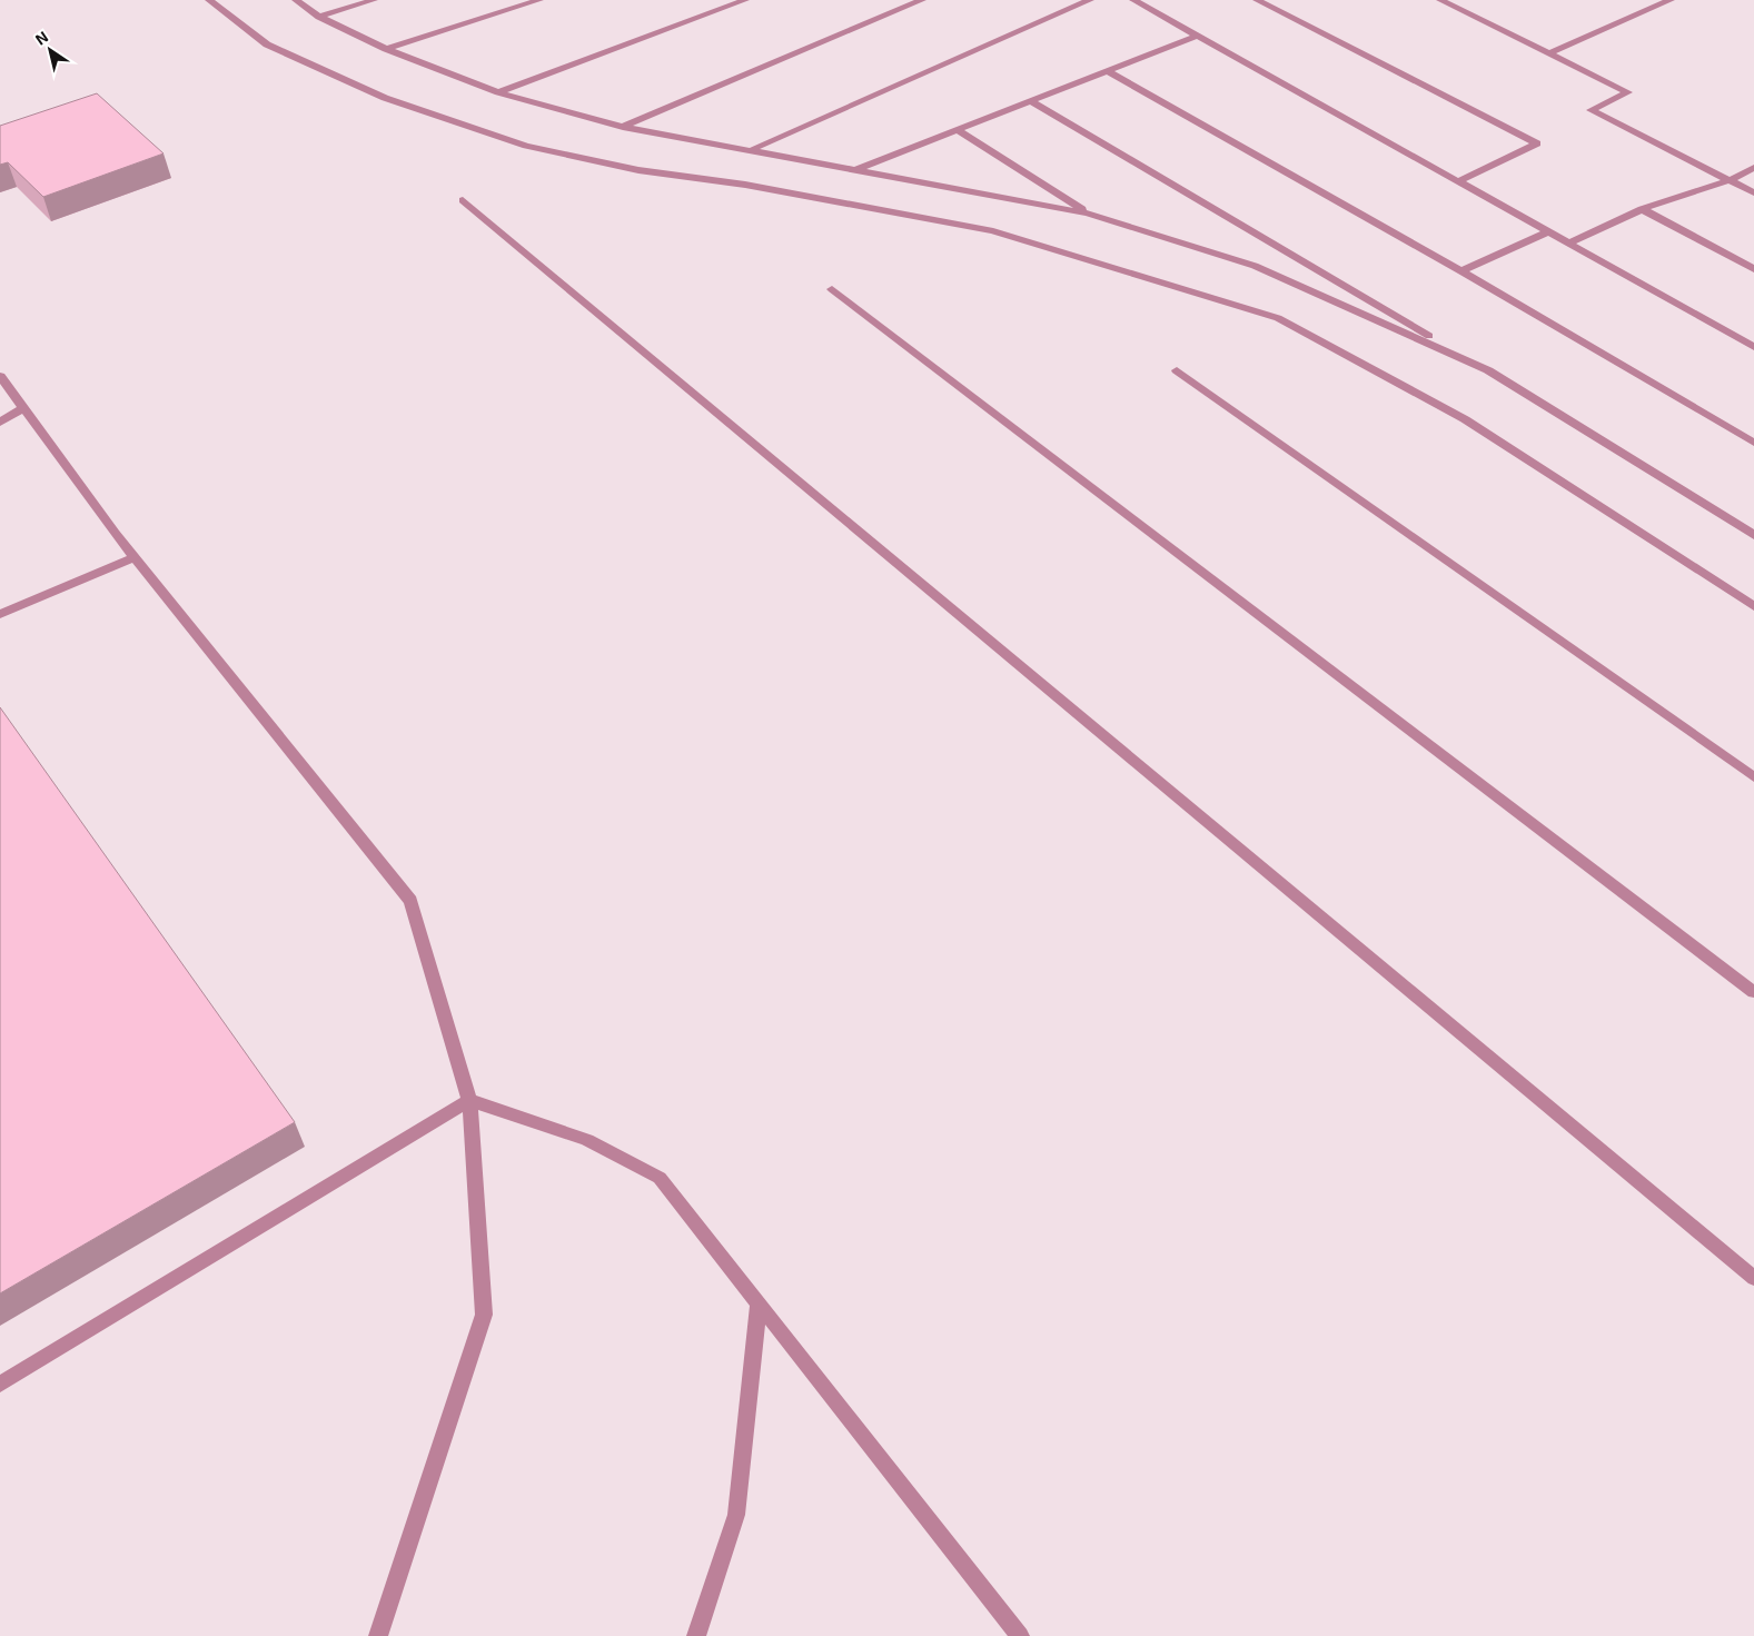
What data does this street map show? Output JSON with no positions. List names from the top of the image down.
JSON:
{
  "north": "top left"
}
